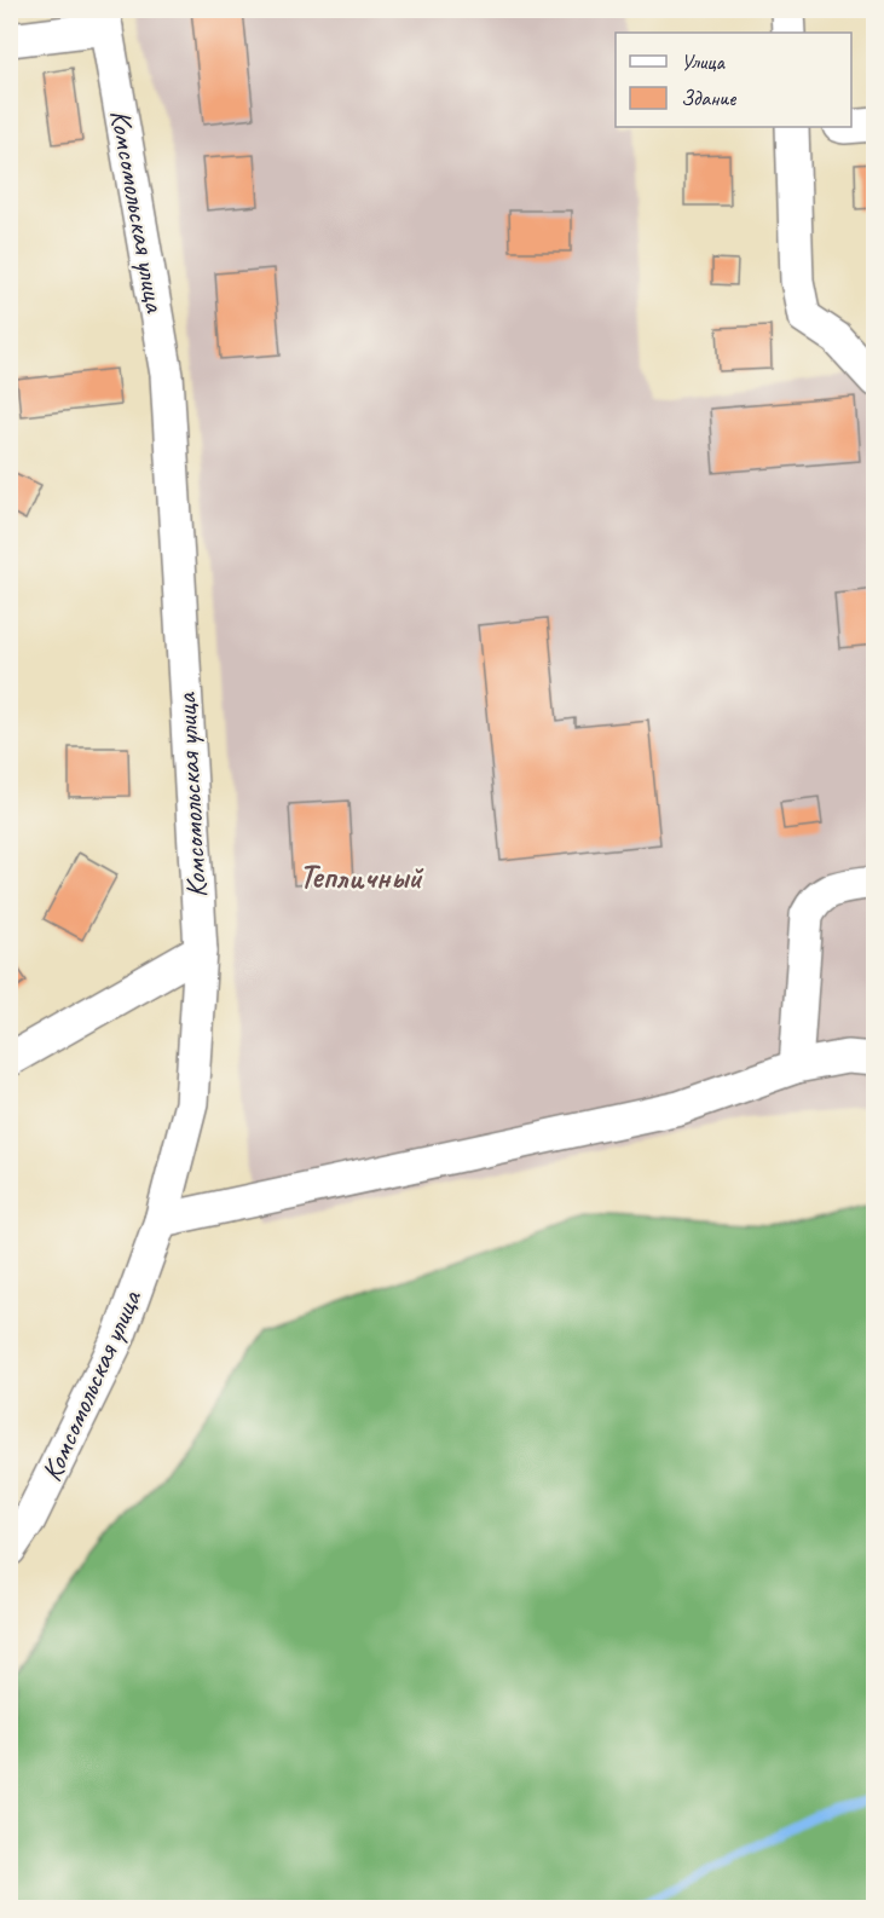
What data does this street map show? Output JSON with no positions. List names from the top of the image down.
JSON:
{
  "streets": {
    "street": ["Комсомольская улица"]
  },
  "districts": ["Тепличный"],
  "legend": ["Улица", "Здание"]
}
